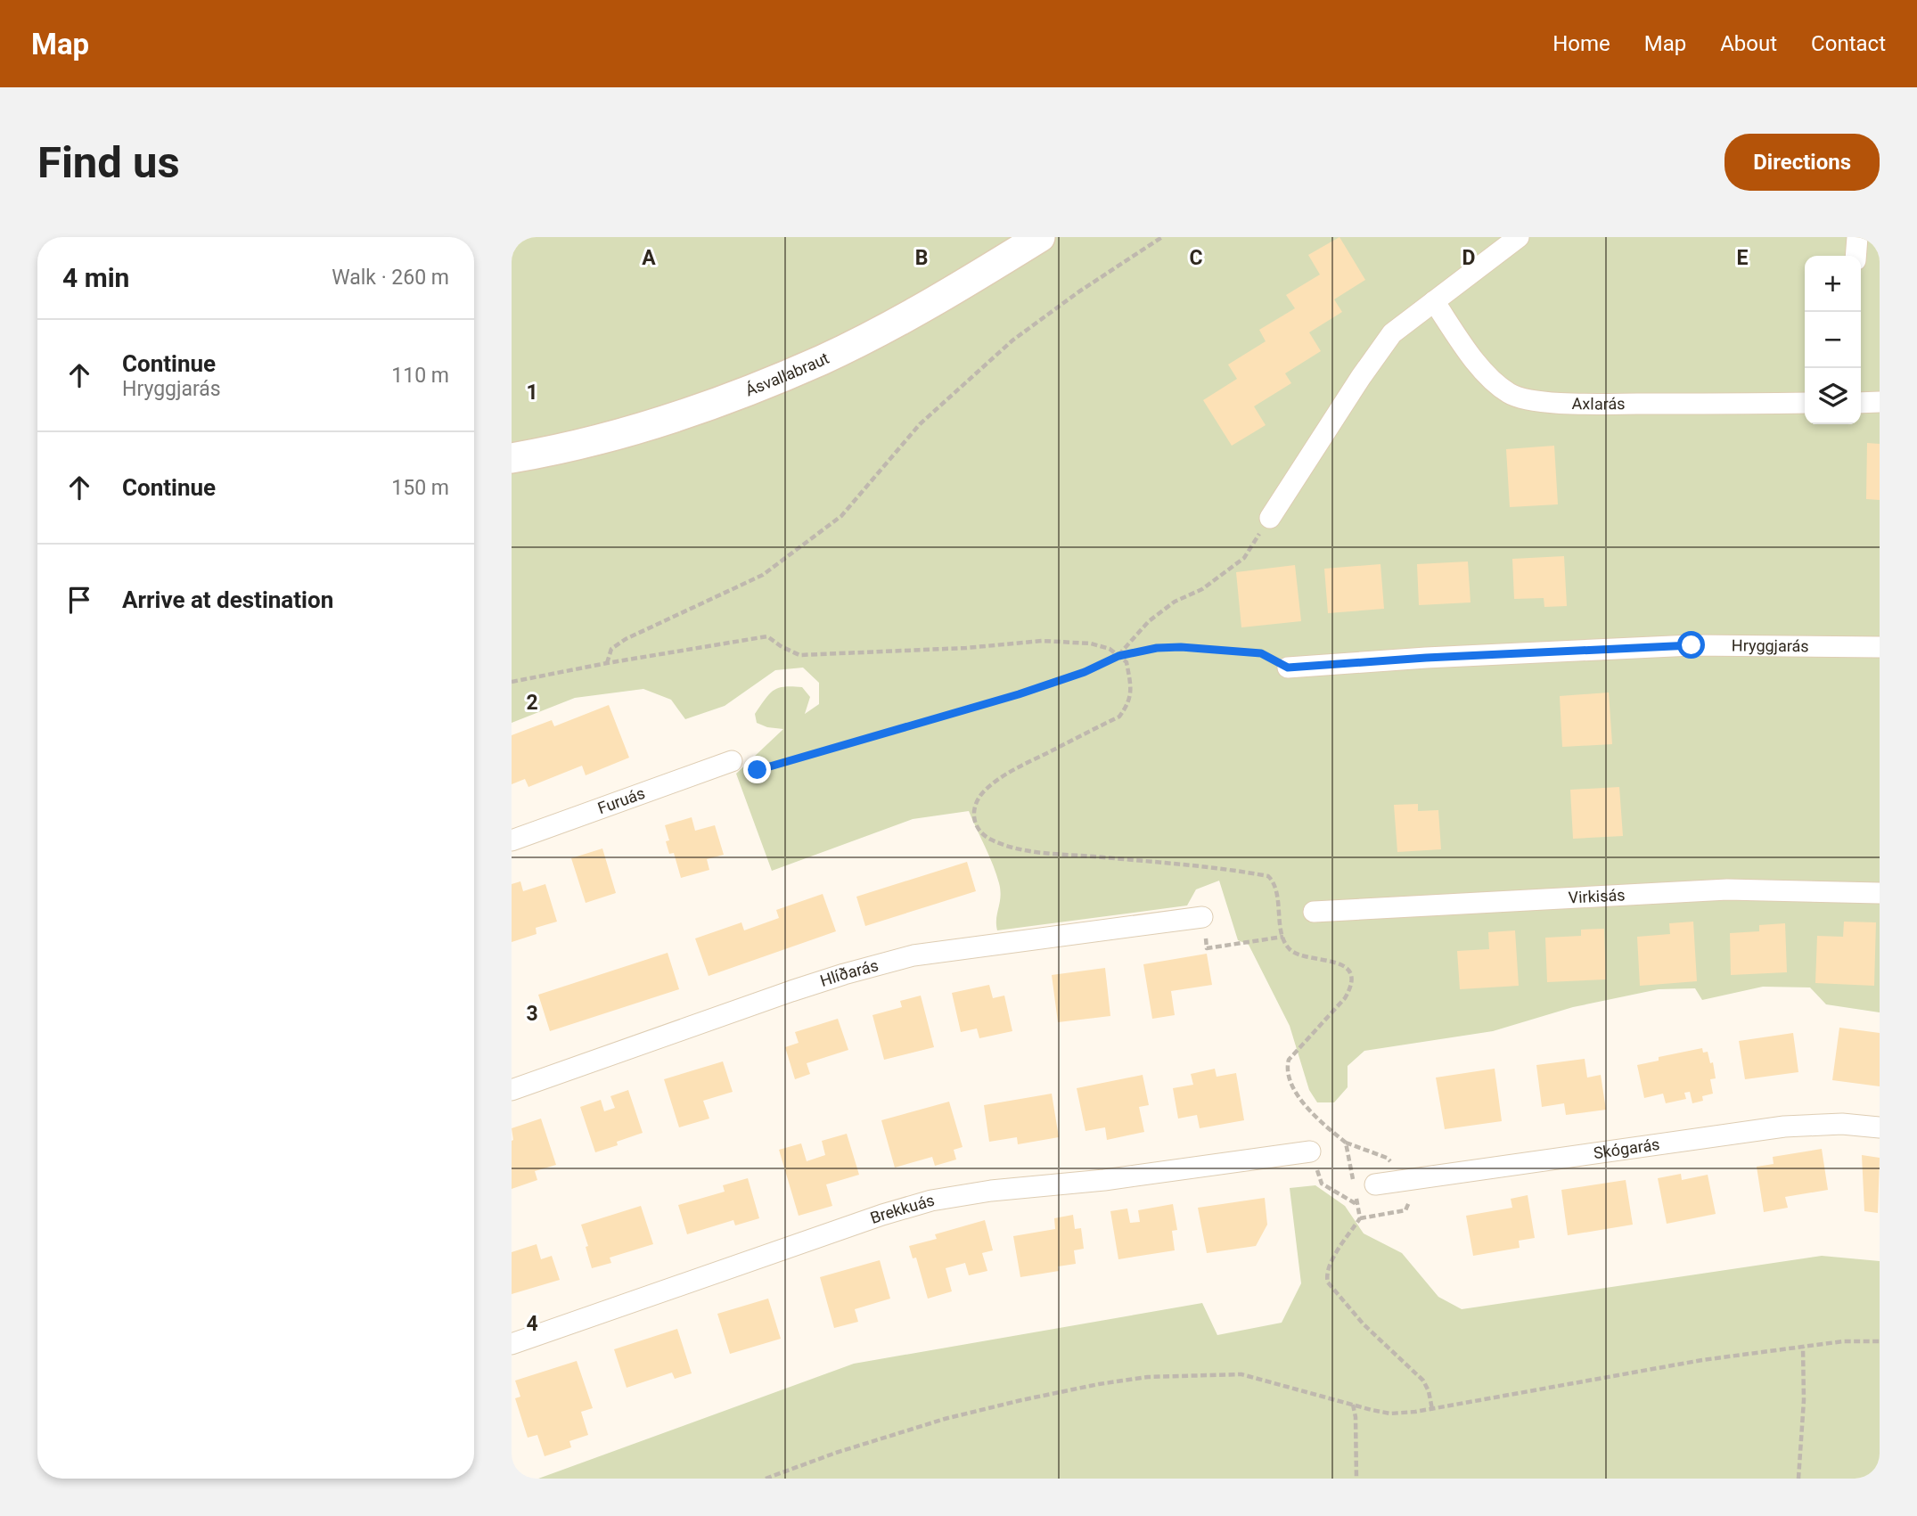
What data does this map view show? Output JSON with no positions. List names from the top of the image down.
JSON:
{
  "streets": {
    "main road": ["Ásvallabraut"],
    "street": [
      "Axlarás",
      "Hryggjarás",
      "Furuás",
      "Virkisás",
      "Hlíðarás",
      "Skógarás",
      "Brekkuás"
    ]
  },
  "page": {
    "header": "Map",
    "nav": [
      "Home",
      "Map",
      "About",
      "Contact"
    ],
    "buttons": "Directions",
    "title": "Find us",
    "heading": ["4 min", "Walk · 260 m"],
    "map_buttons": ["+", "−"],
    "list": [
      ["Continue", "Hryggjarás", "110 m"],
      ["Continue", "150 m"],
      "Arrive at destination"
    ]
  },
  "grid": {
    "columns": [
      "A",
      "B",
      "C",
      "D",
      "E"
    ],
    "rows": [
      "1",
      "2",
      "3",
      "4"
    ]
  }
}
